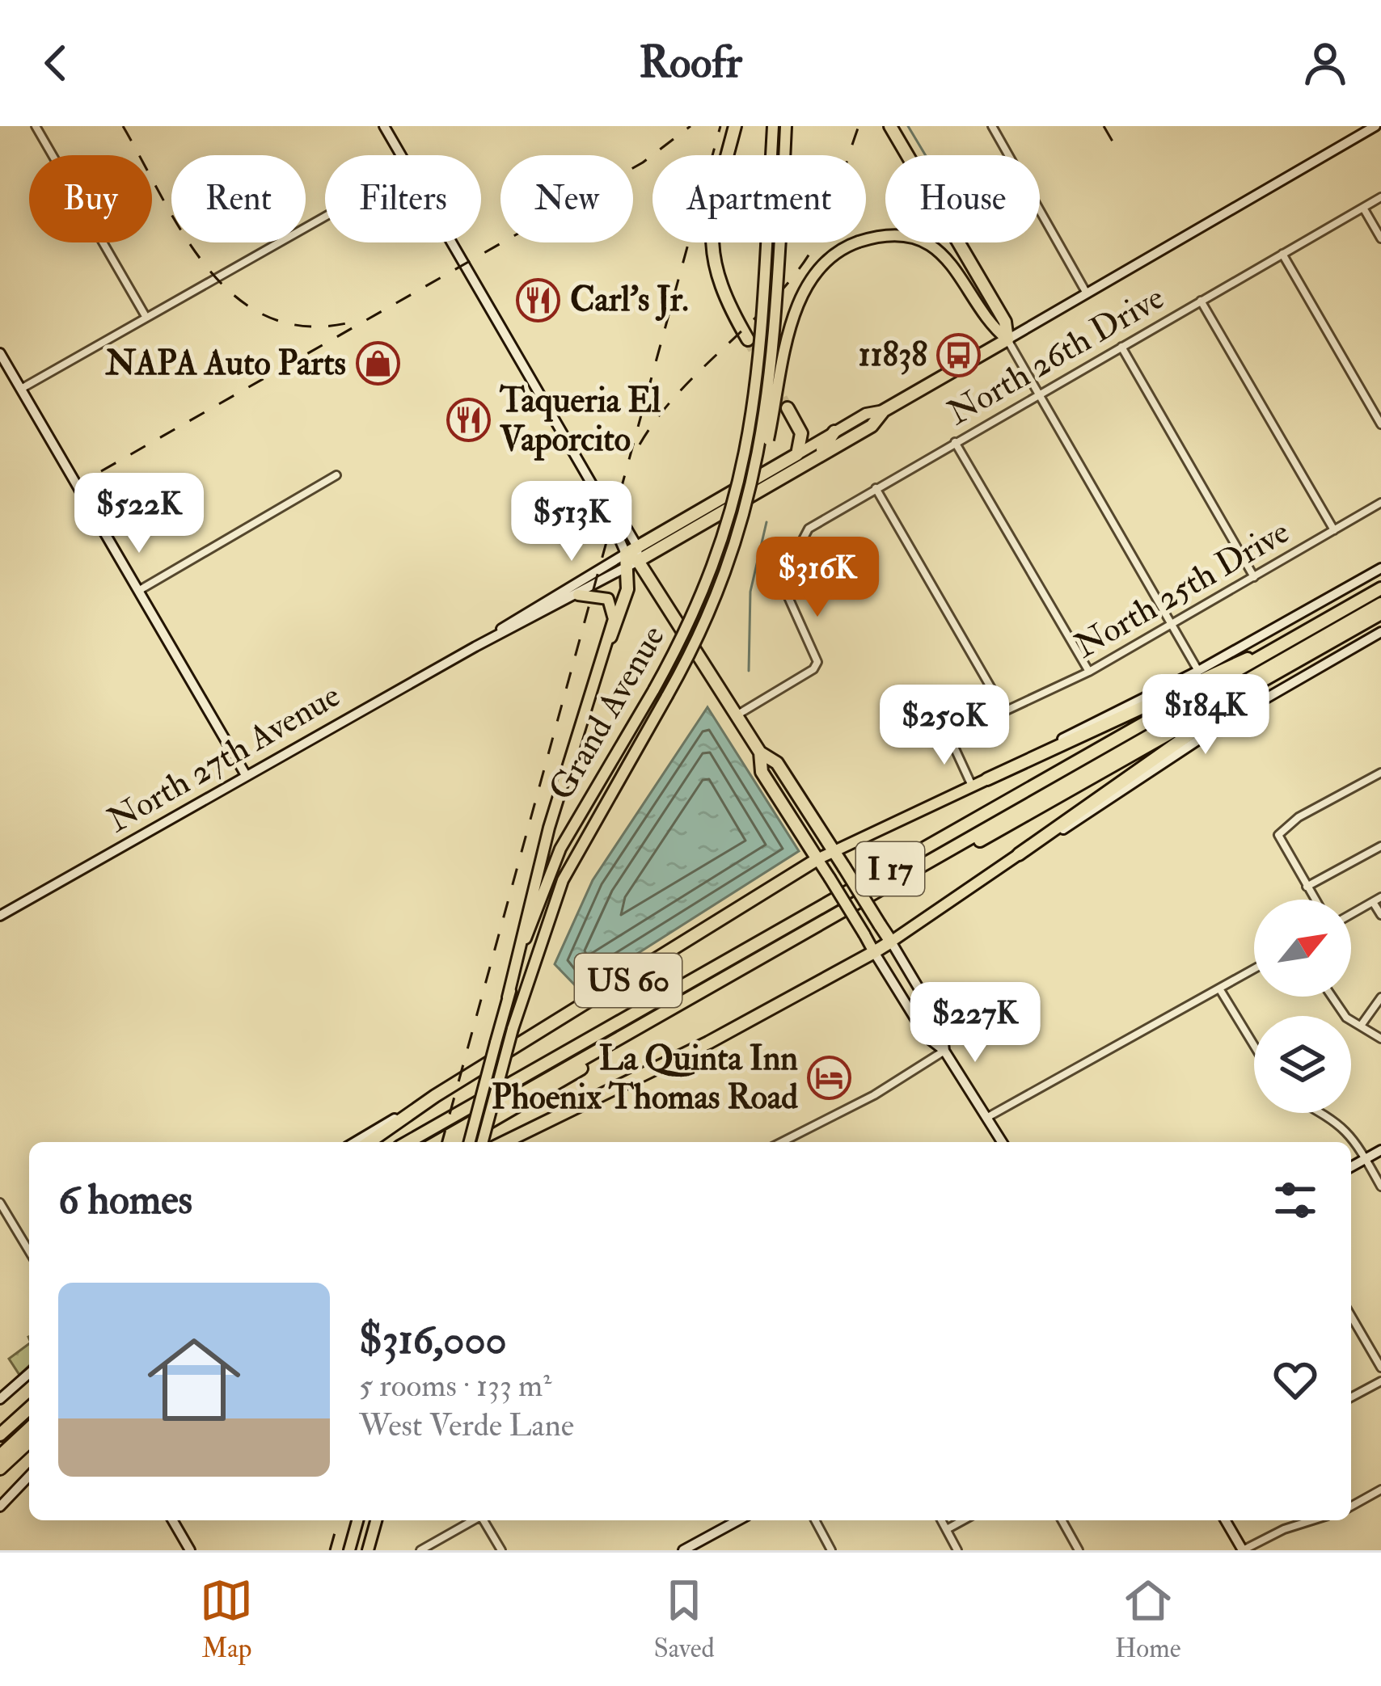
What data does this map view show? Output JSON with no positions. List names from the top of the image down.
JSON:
{
  "streets": {
    "highway": ["North 27th Avenue", "I 17", "US 60"],
    "main road": ["Grand Avenue"],
    "street": ["North 26th Drive", "North 25th Drive"]
  },
  "places": {
    "restaurant": ["Carl's Jr.", "Taqueria El Vaporcito"],
    "bus stop": ["11838"],
    "shop": ["NAPA Auto Parts"],
    "hotel": ["La Quinta Inn Phoenix Thomas Road"]
  },
  "north": "top right",
  "page": {
    "header": "Roofr",
    "chip": [
      "Buy",
      "Rent",
      "Filters",
      "New",
      "Apartment",
      "House"
    ],
    "price": [
      "$522K",
      "$513K",
      "$316K",
      "$184K",
      "$250K",
      "$227K"
    ],
    "heading": "6 homes",
    "list": [
      {
        "name": "$316,000",
        "note": "5 rooms · 133 m² · West Verde Lane"
      }
    ],
    "tabs": ["Map", "Saved", "Home"]
  }
}
